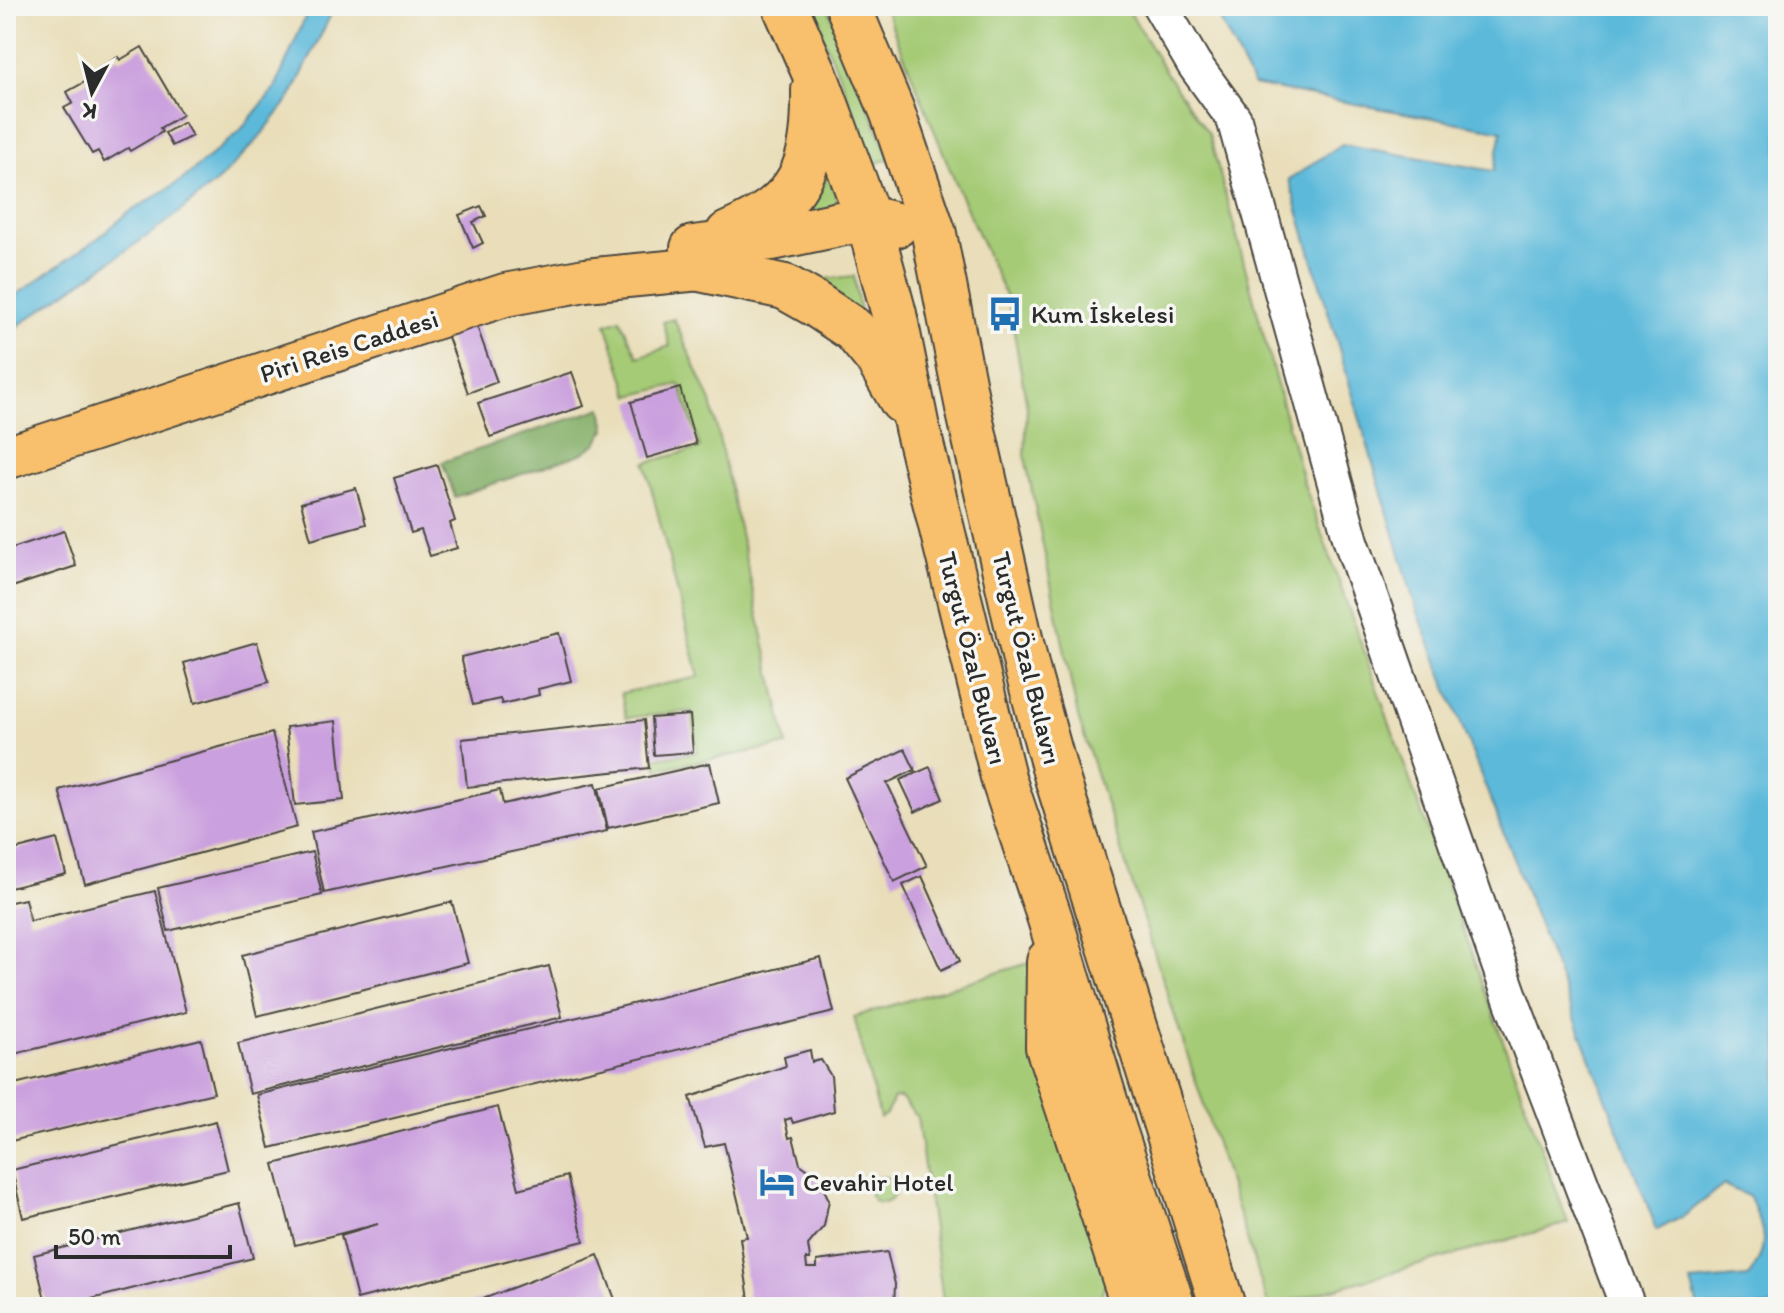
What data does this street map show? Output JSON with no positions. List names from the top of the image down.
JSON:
{
  "streets": {
    "highway": ["Turgut Özal Bulvarı", "Turgut Özal Bulavrı"],
    "main road": ["Piri Reis Caddesi"]
  },
  "places": {
    "bus stop": ["Kum İskelesi"],
    "hotel": ["Cevahir Hotel"]
  },
  "scale_bar": "50 m",
  "north": "bottom"
}
